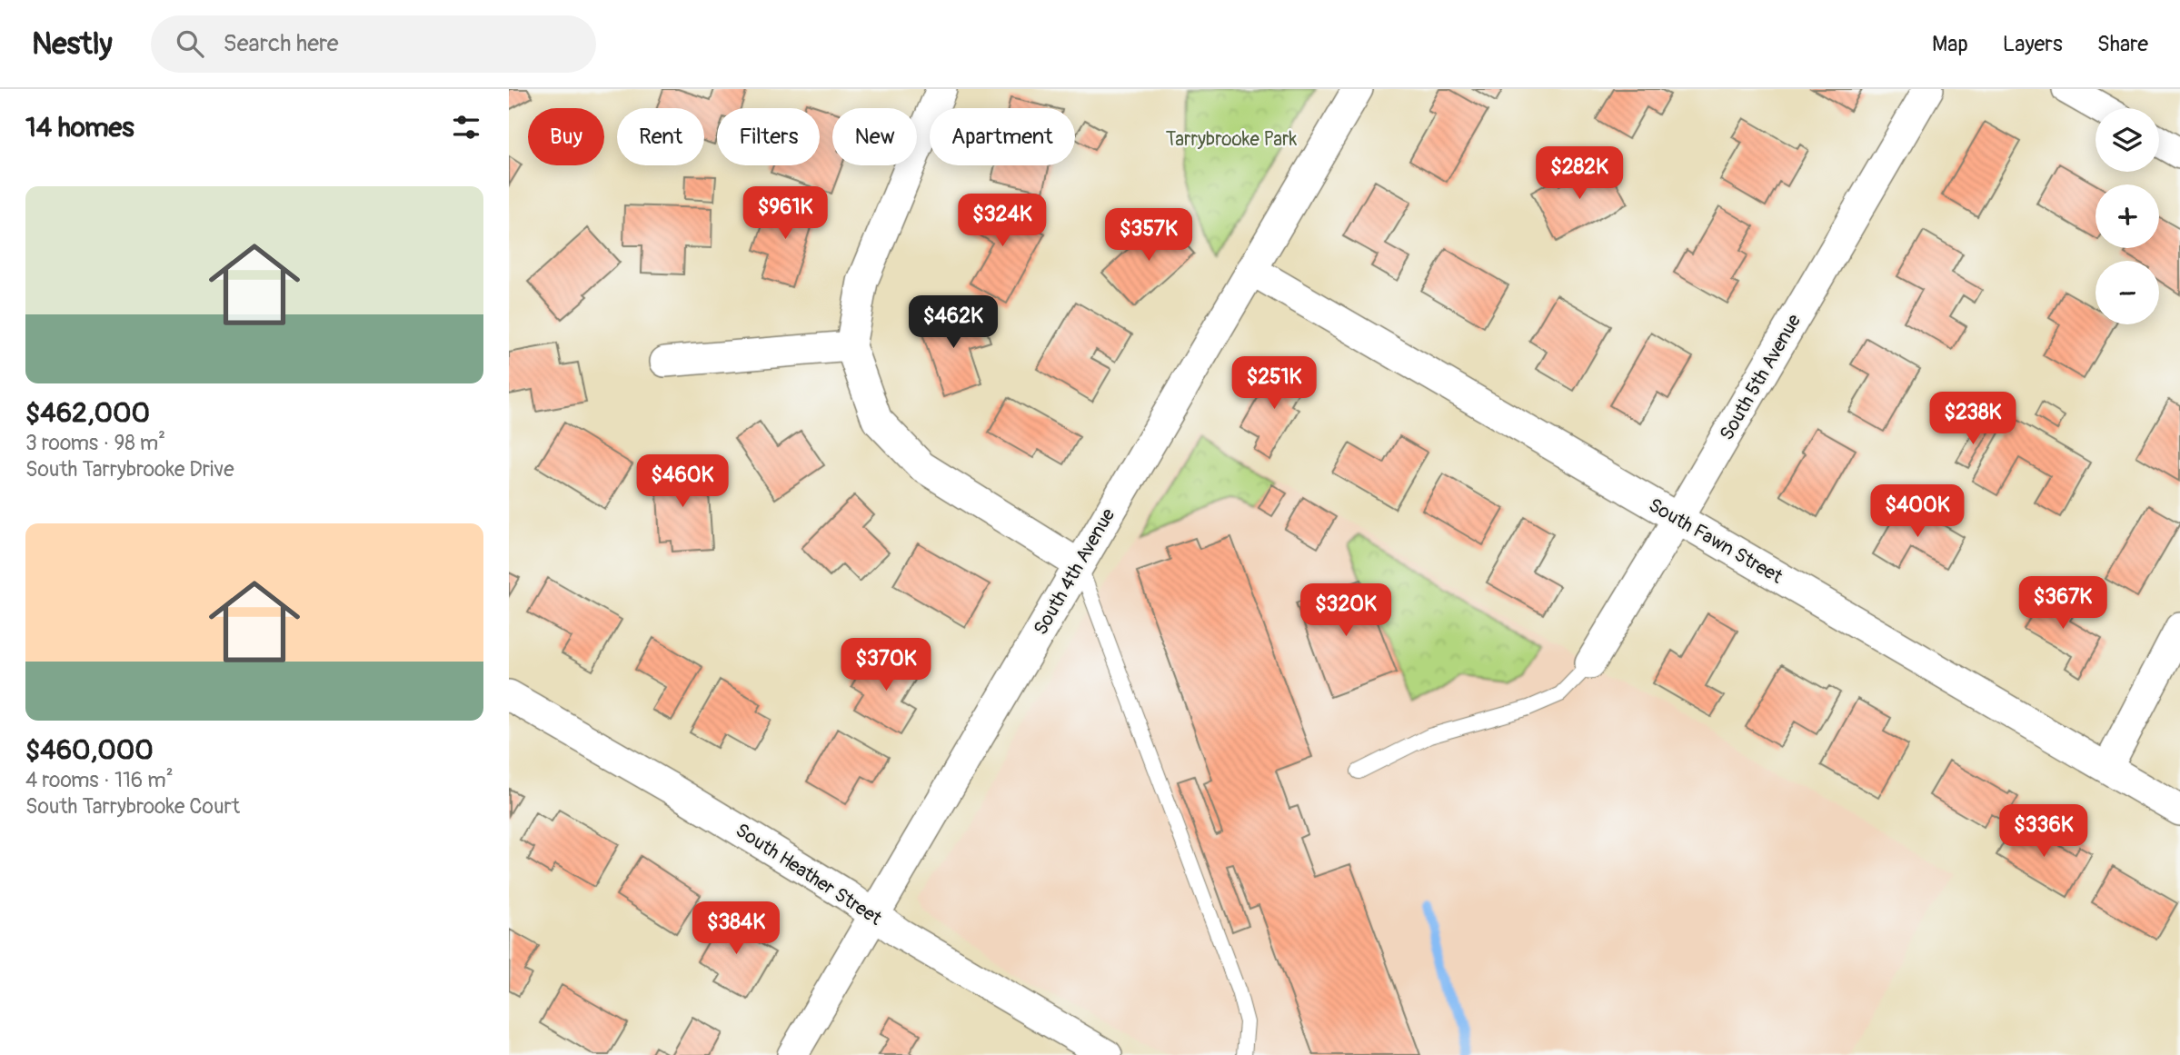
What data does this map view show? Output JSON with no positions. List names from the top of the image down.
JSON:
{
  "streets": {
    "street": [
      "South 5th Avenue",
      "South Fawn Street",
      "South 4th Avenue",
      "South Heather Street"
    ]
  },
  "crossings": [
    ["South 5th Avenue", "South Fawn Street"],
    ["South Fawn Street", "South 4th Avenue"],
    ["South 4th Avenue", "South Heather Street"]
  ],
  "parks": ["Tarrybrooke Park"],
  "page": {
    "header": "Nestly",
    "search": "Search here",
    "nav": ["Map", "Layers", "Share"],
    "heading": "14 homes",
    "map_buttons": ["+", "−"],
    "chip": [
      "Buy",
      "Rent",
      "Filters",
      "New",
      "Apartment"
    ],
    "price": [
      "$282K",
      "$961K",
      "$324K",
      "$357K",
      "$462K",
      "$251K",
      "$238K",
      "$460K",
      "$400K",
      "$367K",
      "$320K",
      "$370K",
      "$336K",
      "$384K"
    ],
    "list": [
      {
        "name": "$462,000",
        "note": "3 rooms · 98 m² · South Tarrybrooke Drive"
      },
      {
        "name": "$460,000",
        "note": "4 rooms · 116 m² · South Tarrybrooke Court"
      }
    ]
  }
}
